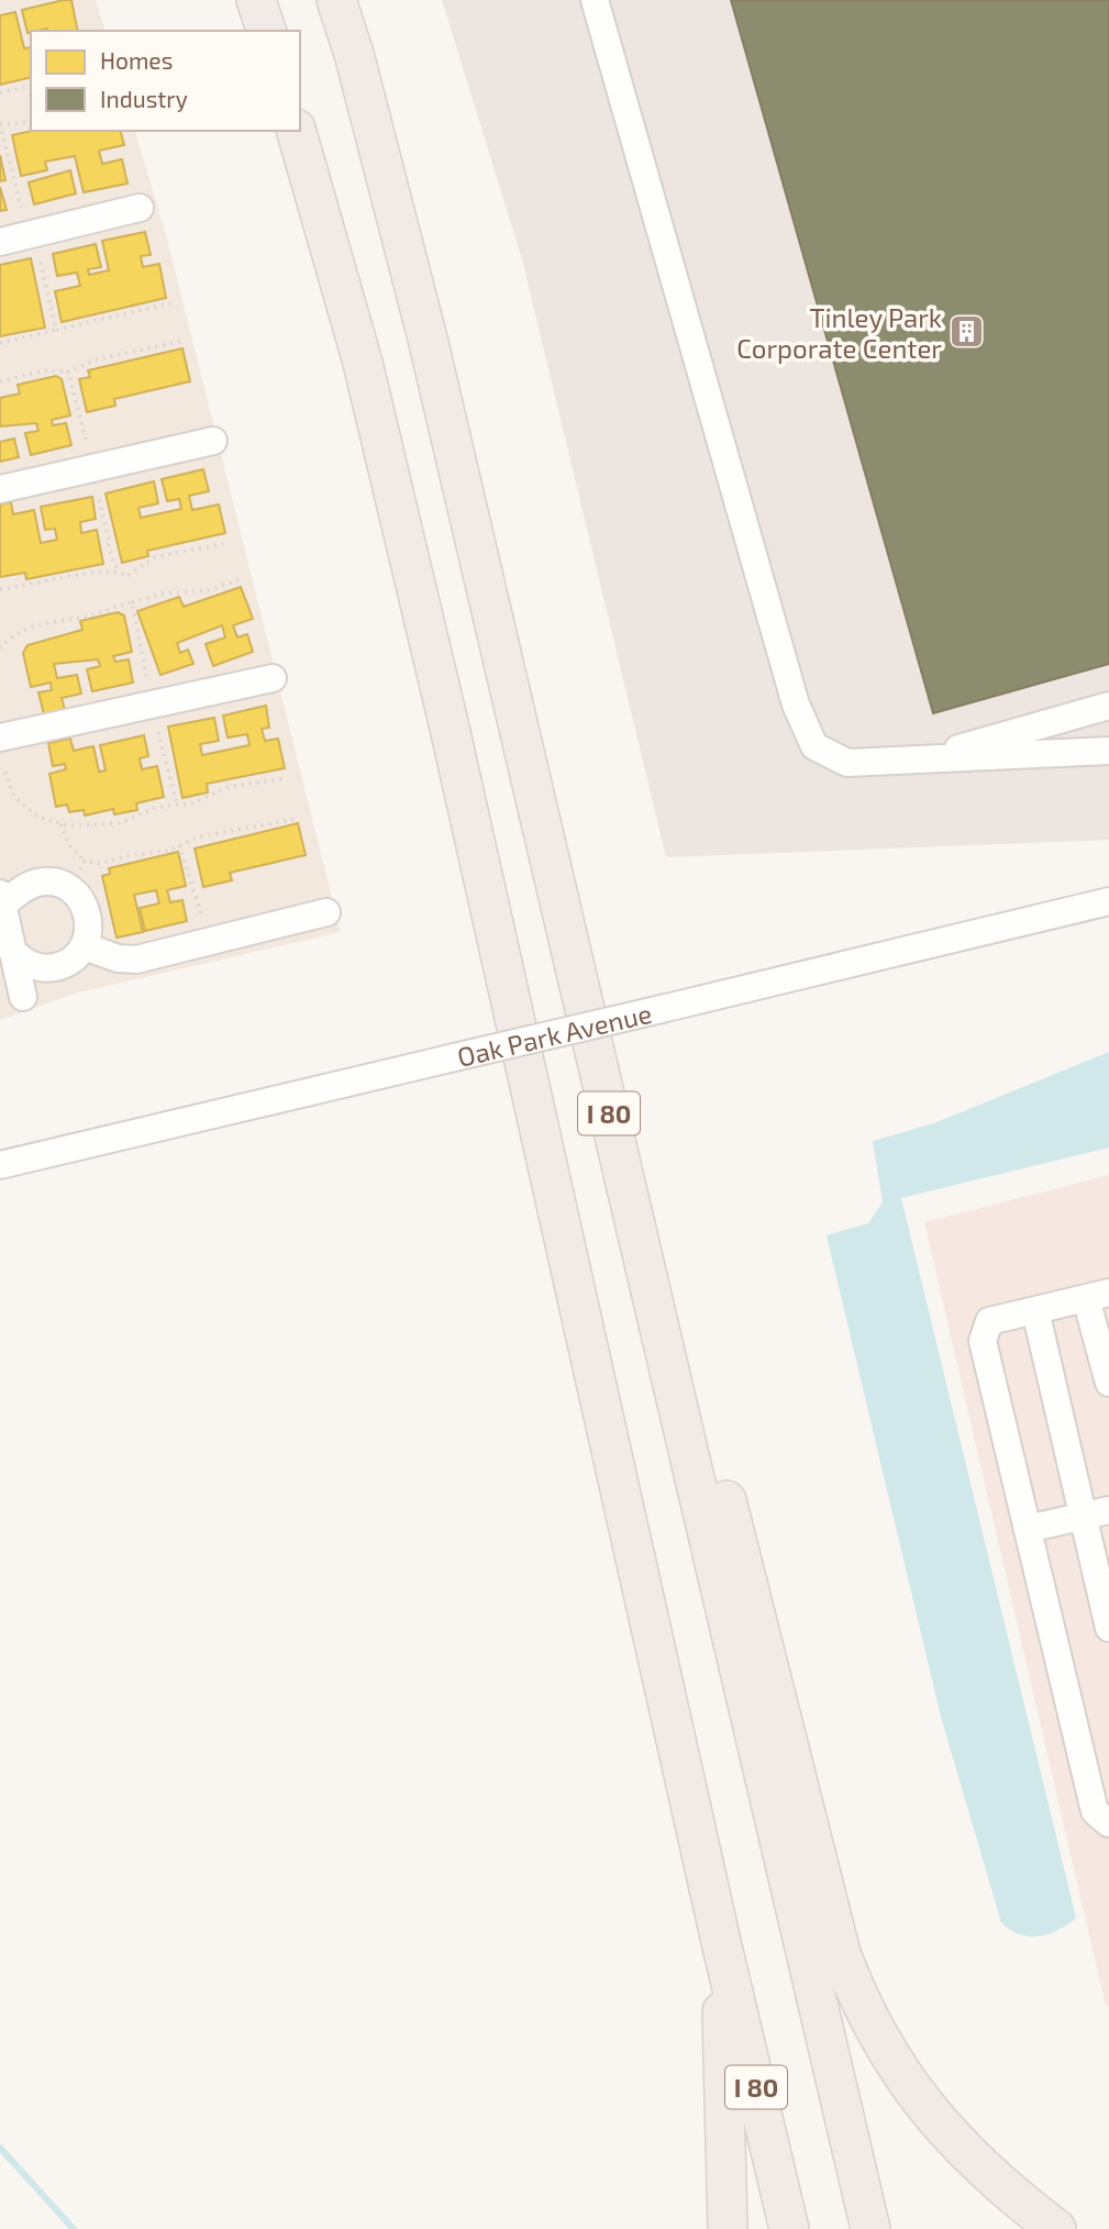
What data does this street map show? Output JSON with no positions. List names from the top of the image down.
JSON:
{
  "streets": {
    "highway": ["I 80"],
    "street": ["Oak Park Avenue"]
  },
  "places": {
    "building": ["Tinley Park Corporate Center"]
  },
  "legend": ["Homes", "Industry"]
}
